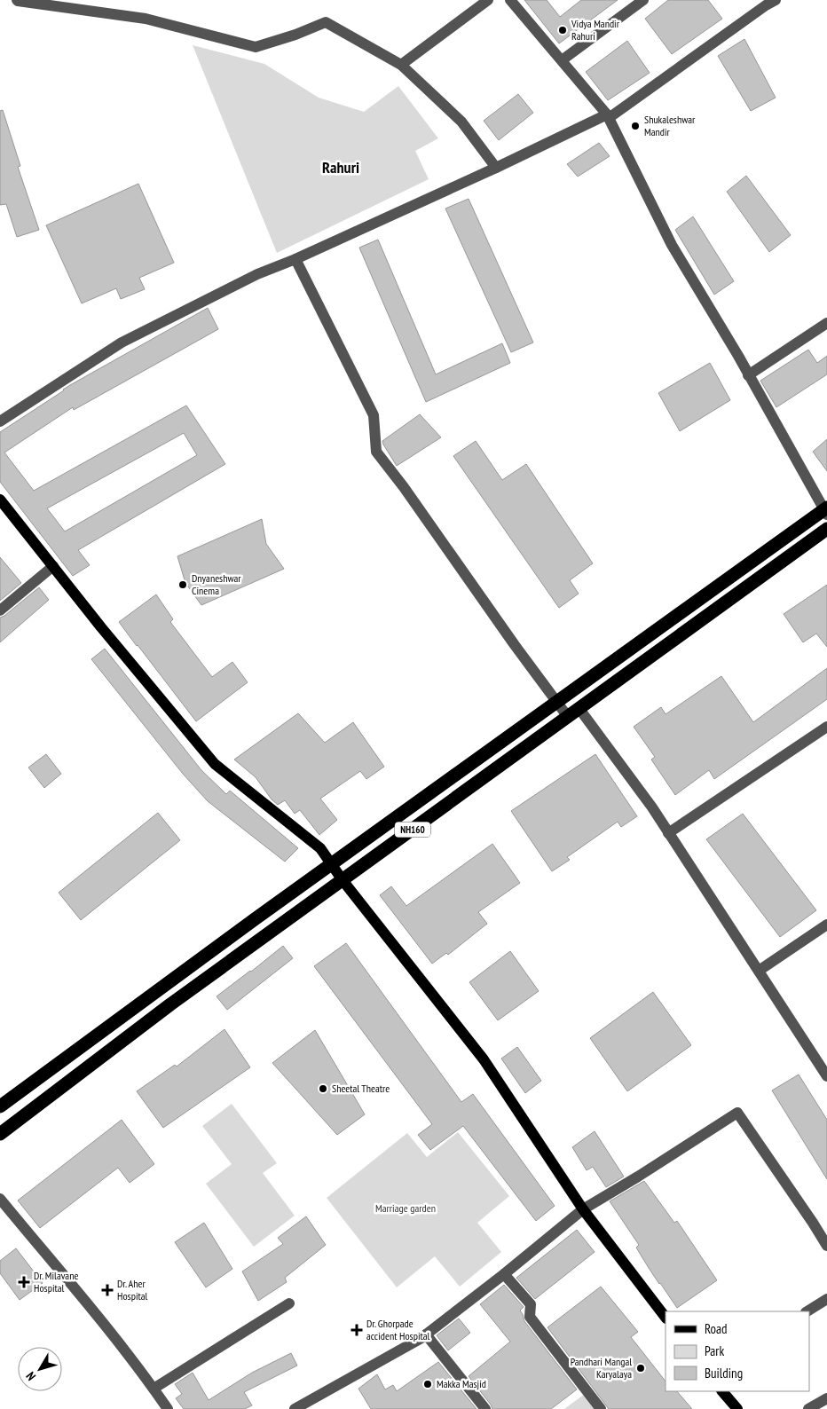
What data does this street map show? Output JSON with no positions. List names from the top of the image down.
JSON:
{
  "streets": {
    "highway": ["NH160"]
  },
  "districts": ["Rahuri"],
  "parks": ["Marriage garden"],
  "places": {
    "other": [
      "Vidya Mandir Rahuri",
      "Shukaleshwar Mandir",
      "Dnyaneshwar Cinema",
      "Sheetal Theatre",
      "Pandhari Mangal Karyalaya",
      "Makka Masjid"
    ],
    "health": ["Dr. Milavane Hospital", "Dr. Aher Hospital", "Dr. Ghorpade accident Hospital"]
  },
  "legend": ["Road", "Park", "Building"],
  "north": "bottom left"
}
